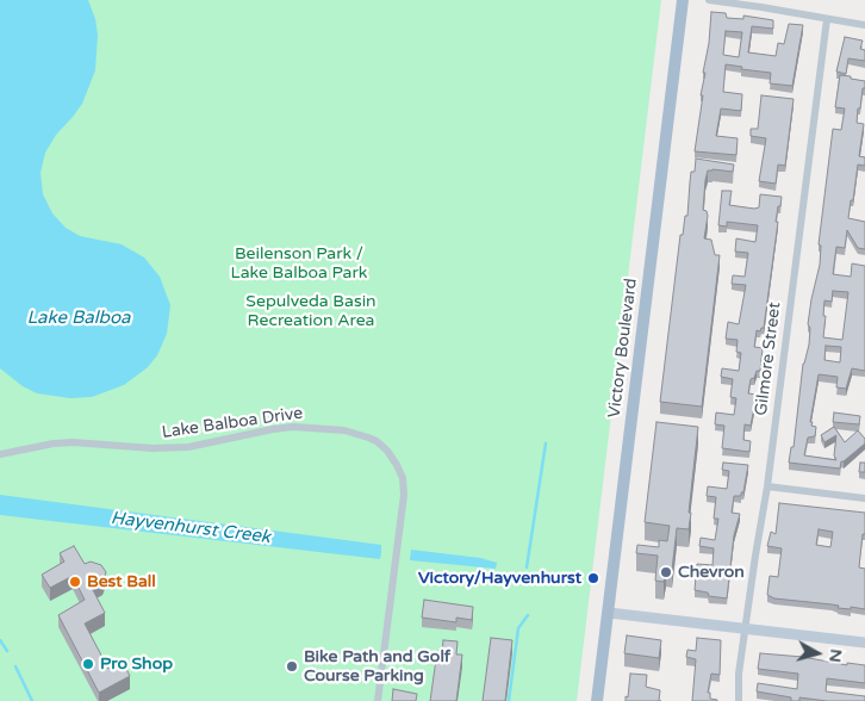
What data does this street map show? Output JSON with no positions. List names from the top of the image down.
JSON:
{
  "streets": {
    "main road": ["Victory Boulevard"],
    "street": ["Gilmore Street", "Lake Balboa Drive"]
  },
  "water": ["Lake Balboa", "Hayvenhurst Creek"],
  "parks": ["Beilenson Park / Lake Balboa Park", "Sepulveda Basin Recreation Area"],
  "places": [
    "Chevron",
    "Victory/Hayvenhurst",
    "Best Ball",
    "Pro Shop",
    "Bike Path and Golf Course Parking"
  ],
  "north": "right"
}
